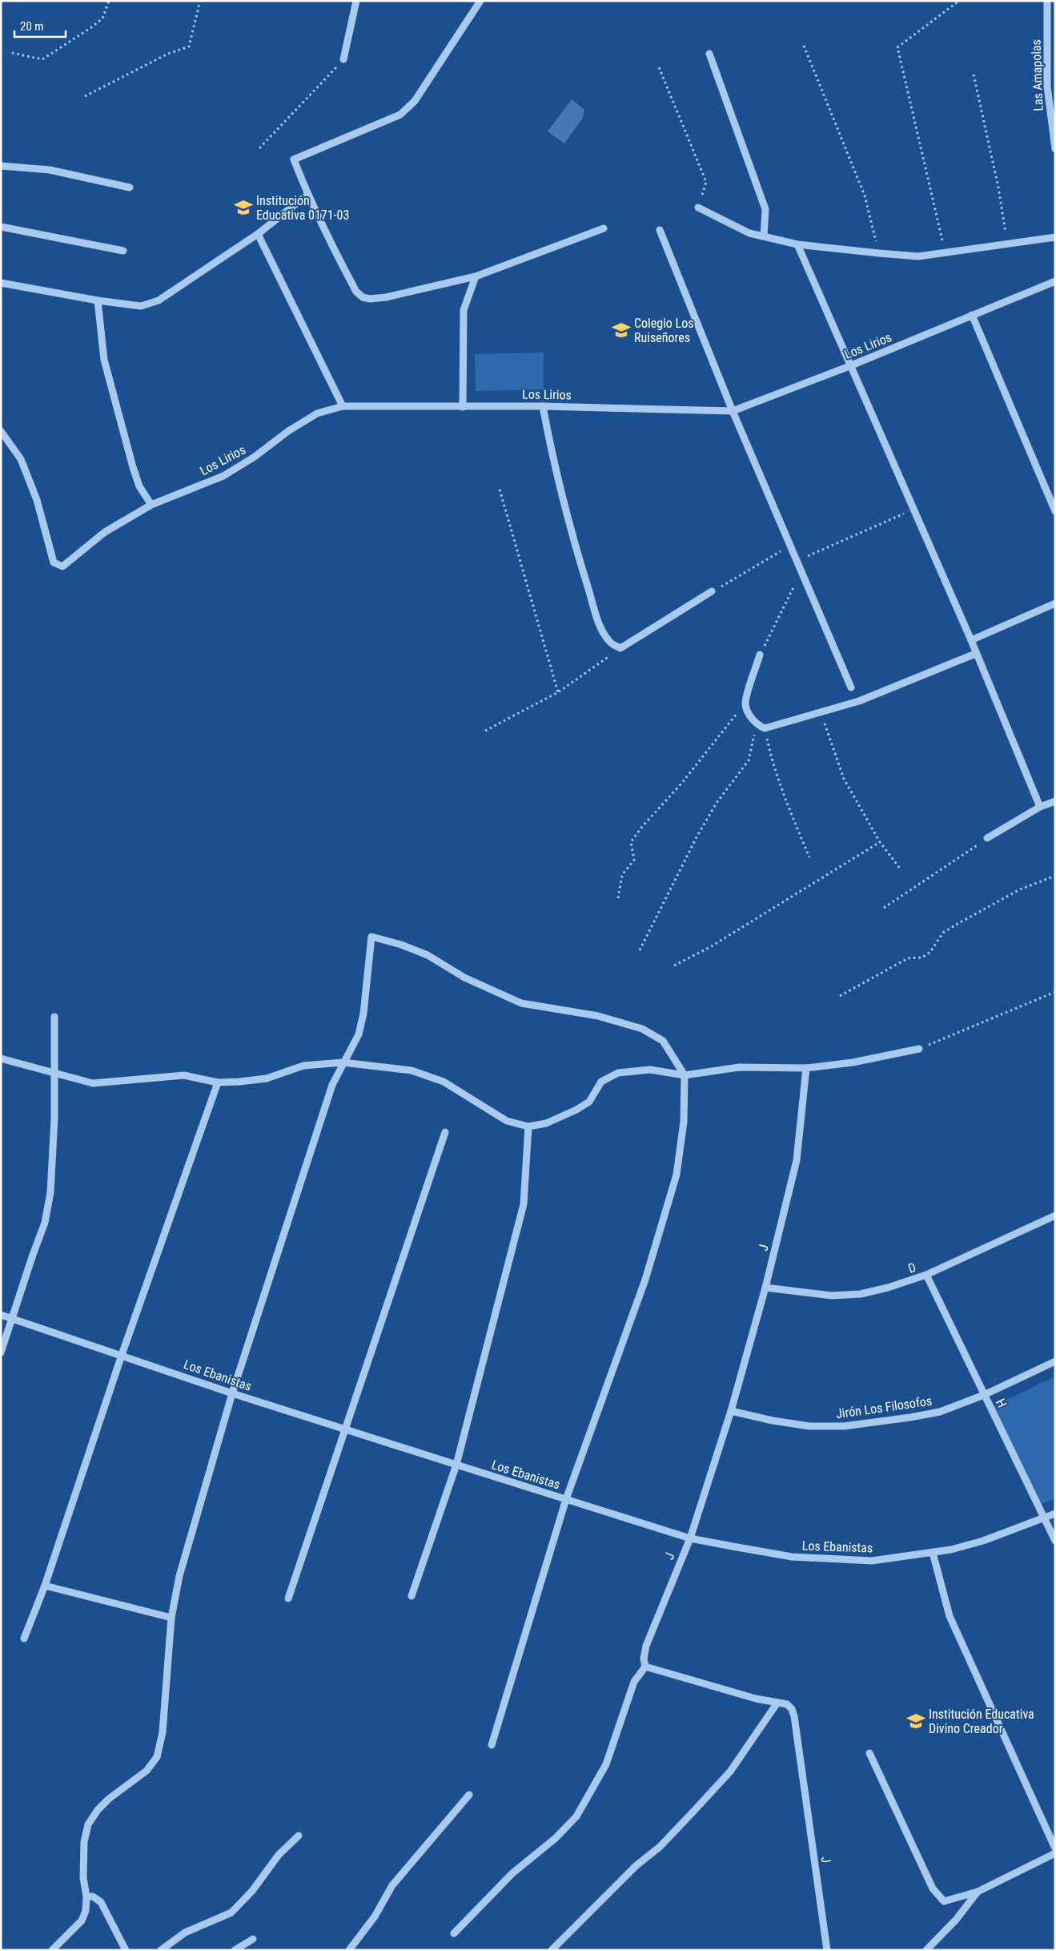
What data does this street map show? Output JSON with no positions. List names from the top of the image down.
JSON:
{
  "streets": {
    "street": [
      "Las Amapolas",
      "Los Lirios",
      "J",
      "D",
      "Los Ebanistas",
      "H",
      "Jirón Los Filosofos"
    ]
  },
  "crossings": [
    ["J", "D"],
    ["J", "Los Ebanistas"],
    ["J", "Jirón Los Filosofos"],
    ["D", "H"],
    ["Los Ebanistas", "H"],
    ["H", "Jirón Los Filosofos"]
  ],
  "places": {
    "school or university": ["Institución Educativa 0171-03", "Colegio Los Ruiseñores", "Institución Educativa Divino Creador"]
  },
  "scale_bar": "20 m"
}
